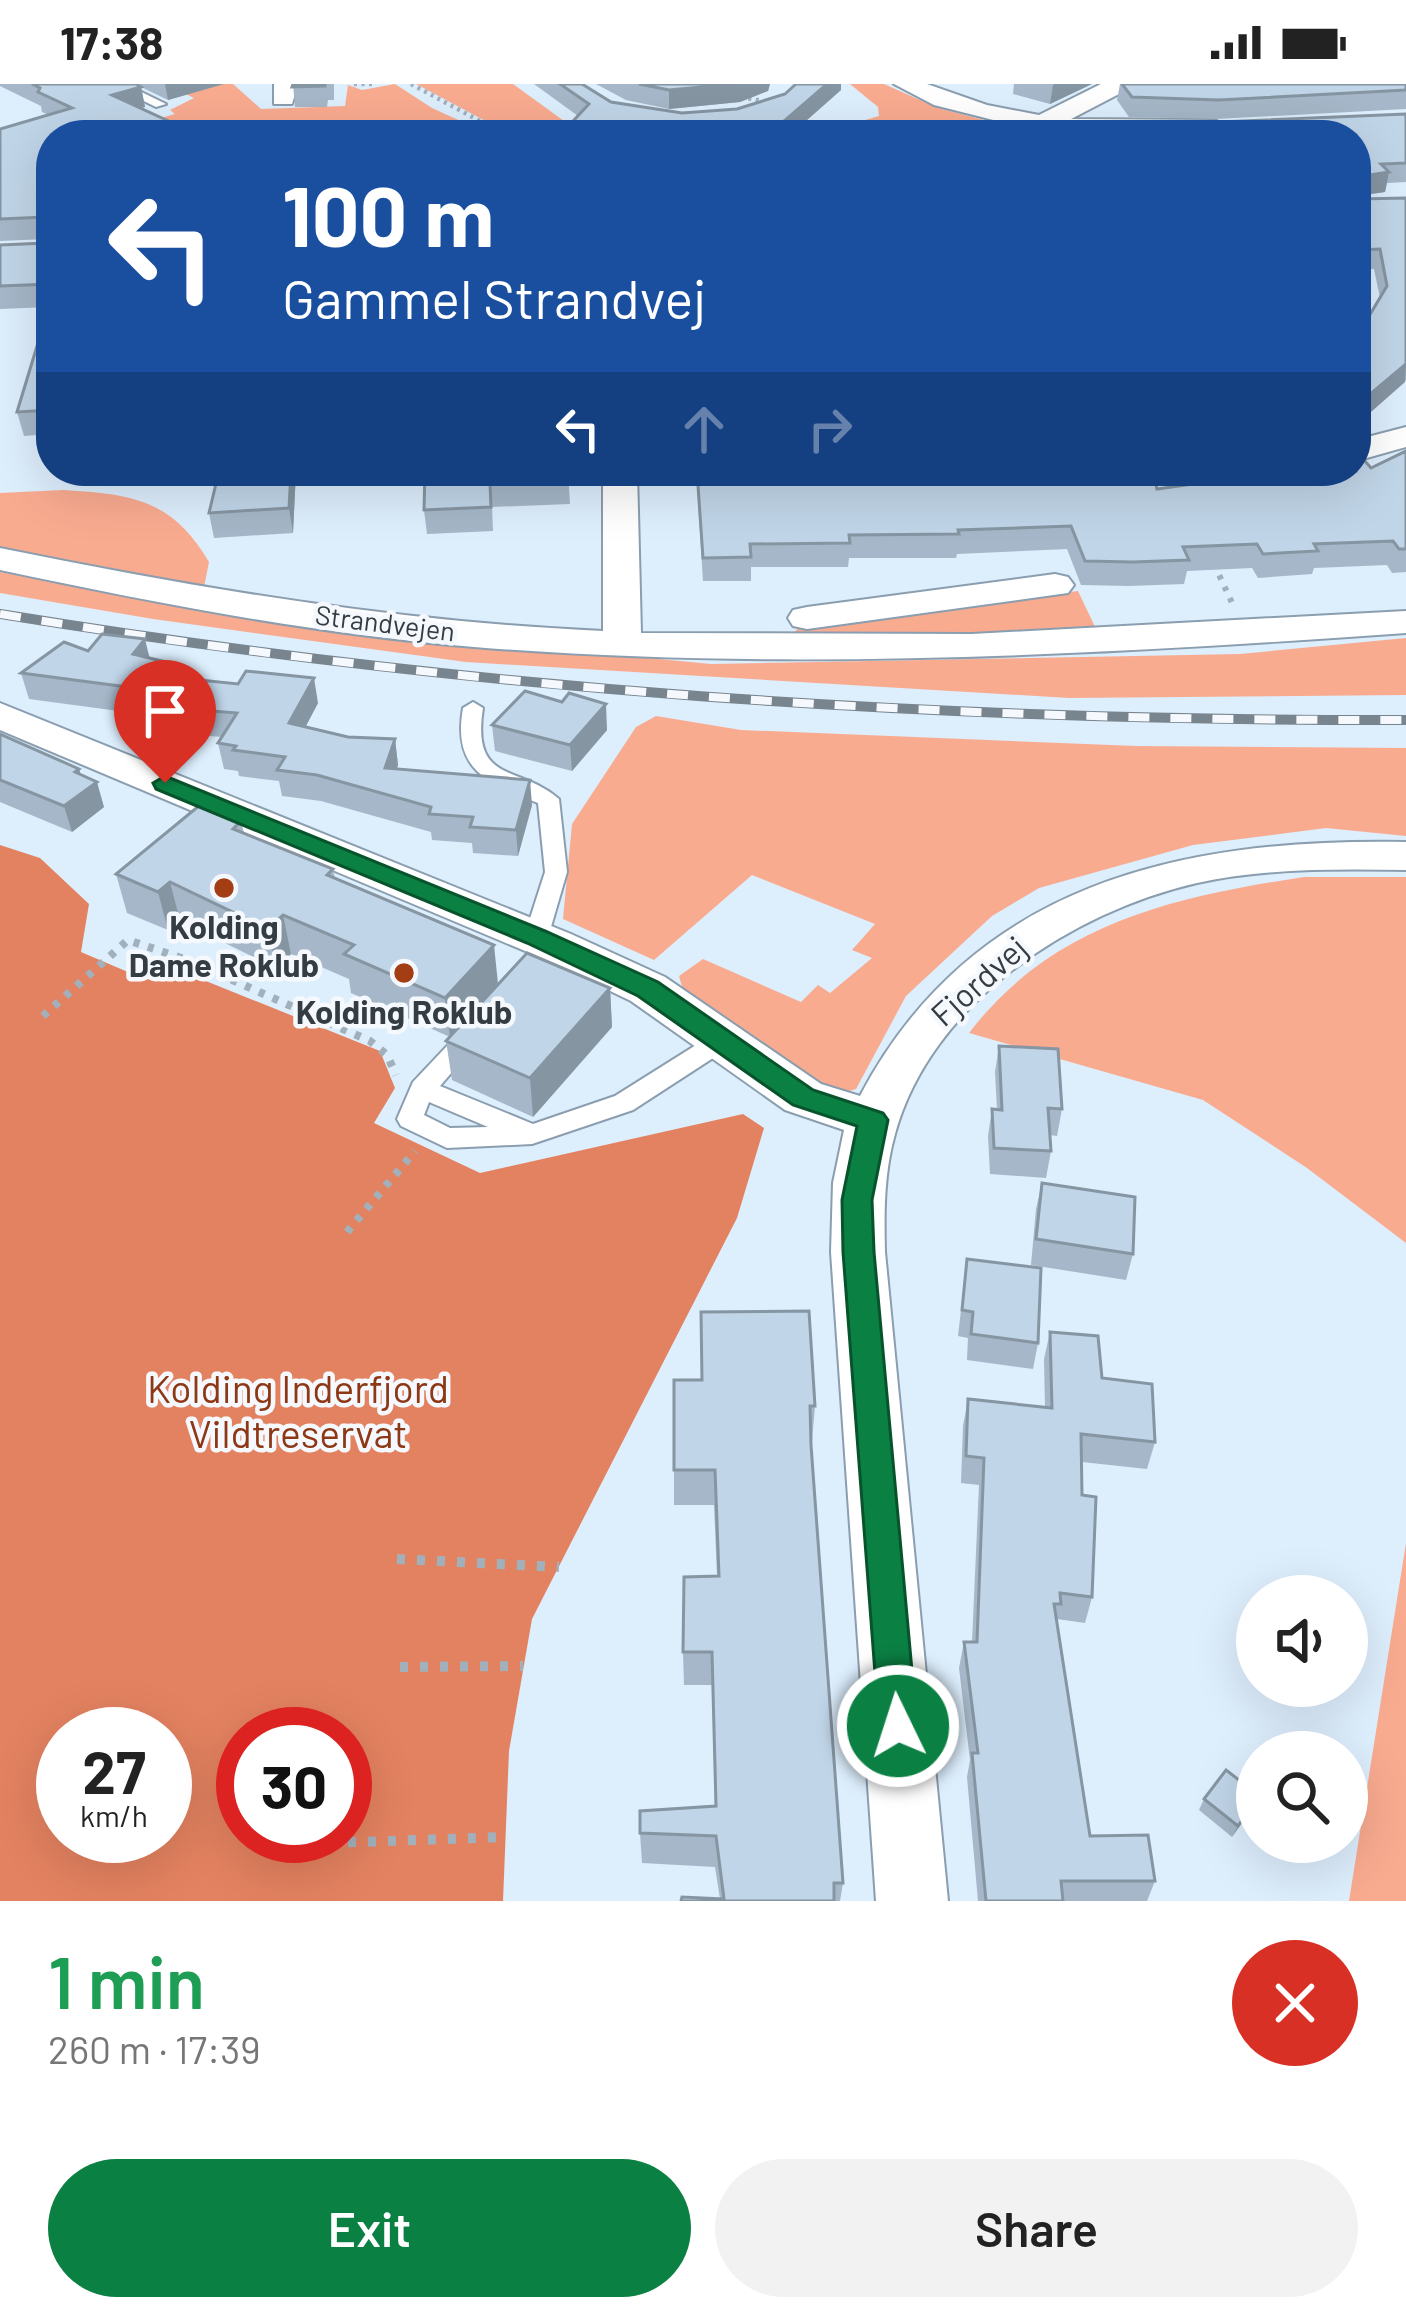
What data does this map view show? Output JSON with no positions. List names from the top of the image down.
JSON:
{
  "streets": {
    "street": ["Strandvejen", "Fjordvej"]
  },
  "parks": ["Kolding Inderfjord Vildtreservat"],
  "places": ["Kolding Dame Roklub", "Kolding Roklub"],
  "page": {
    "status": "17:38",
    "turn": ["100 m", "Gammel Strandvej"],
    "speed": "27 km/h",
    "limit": "30",
    "heading": ["1 min", "260 m · 17:39"],
    "buttons": ["Exit", "Share"]
  }
}
